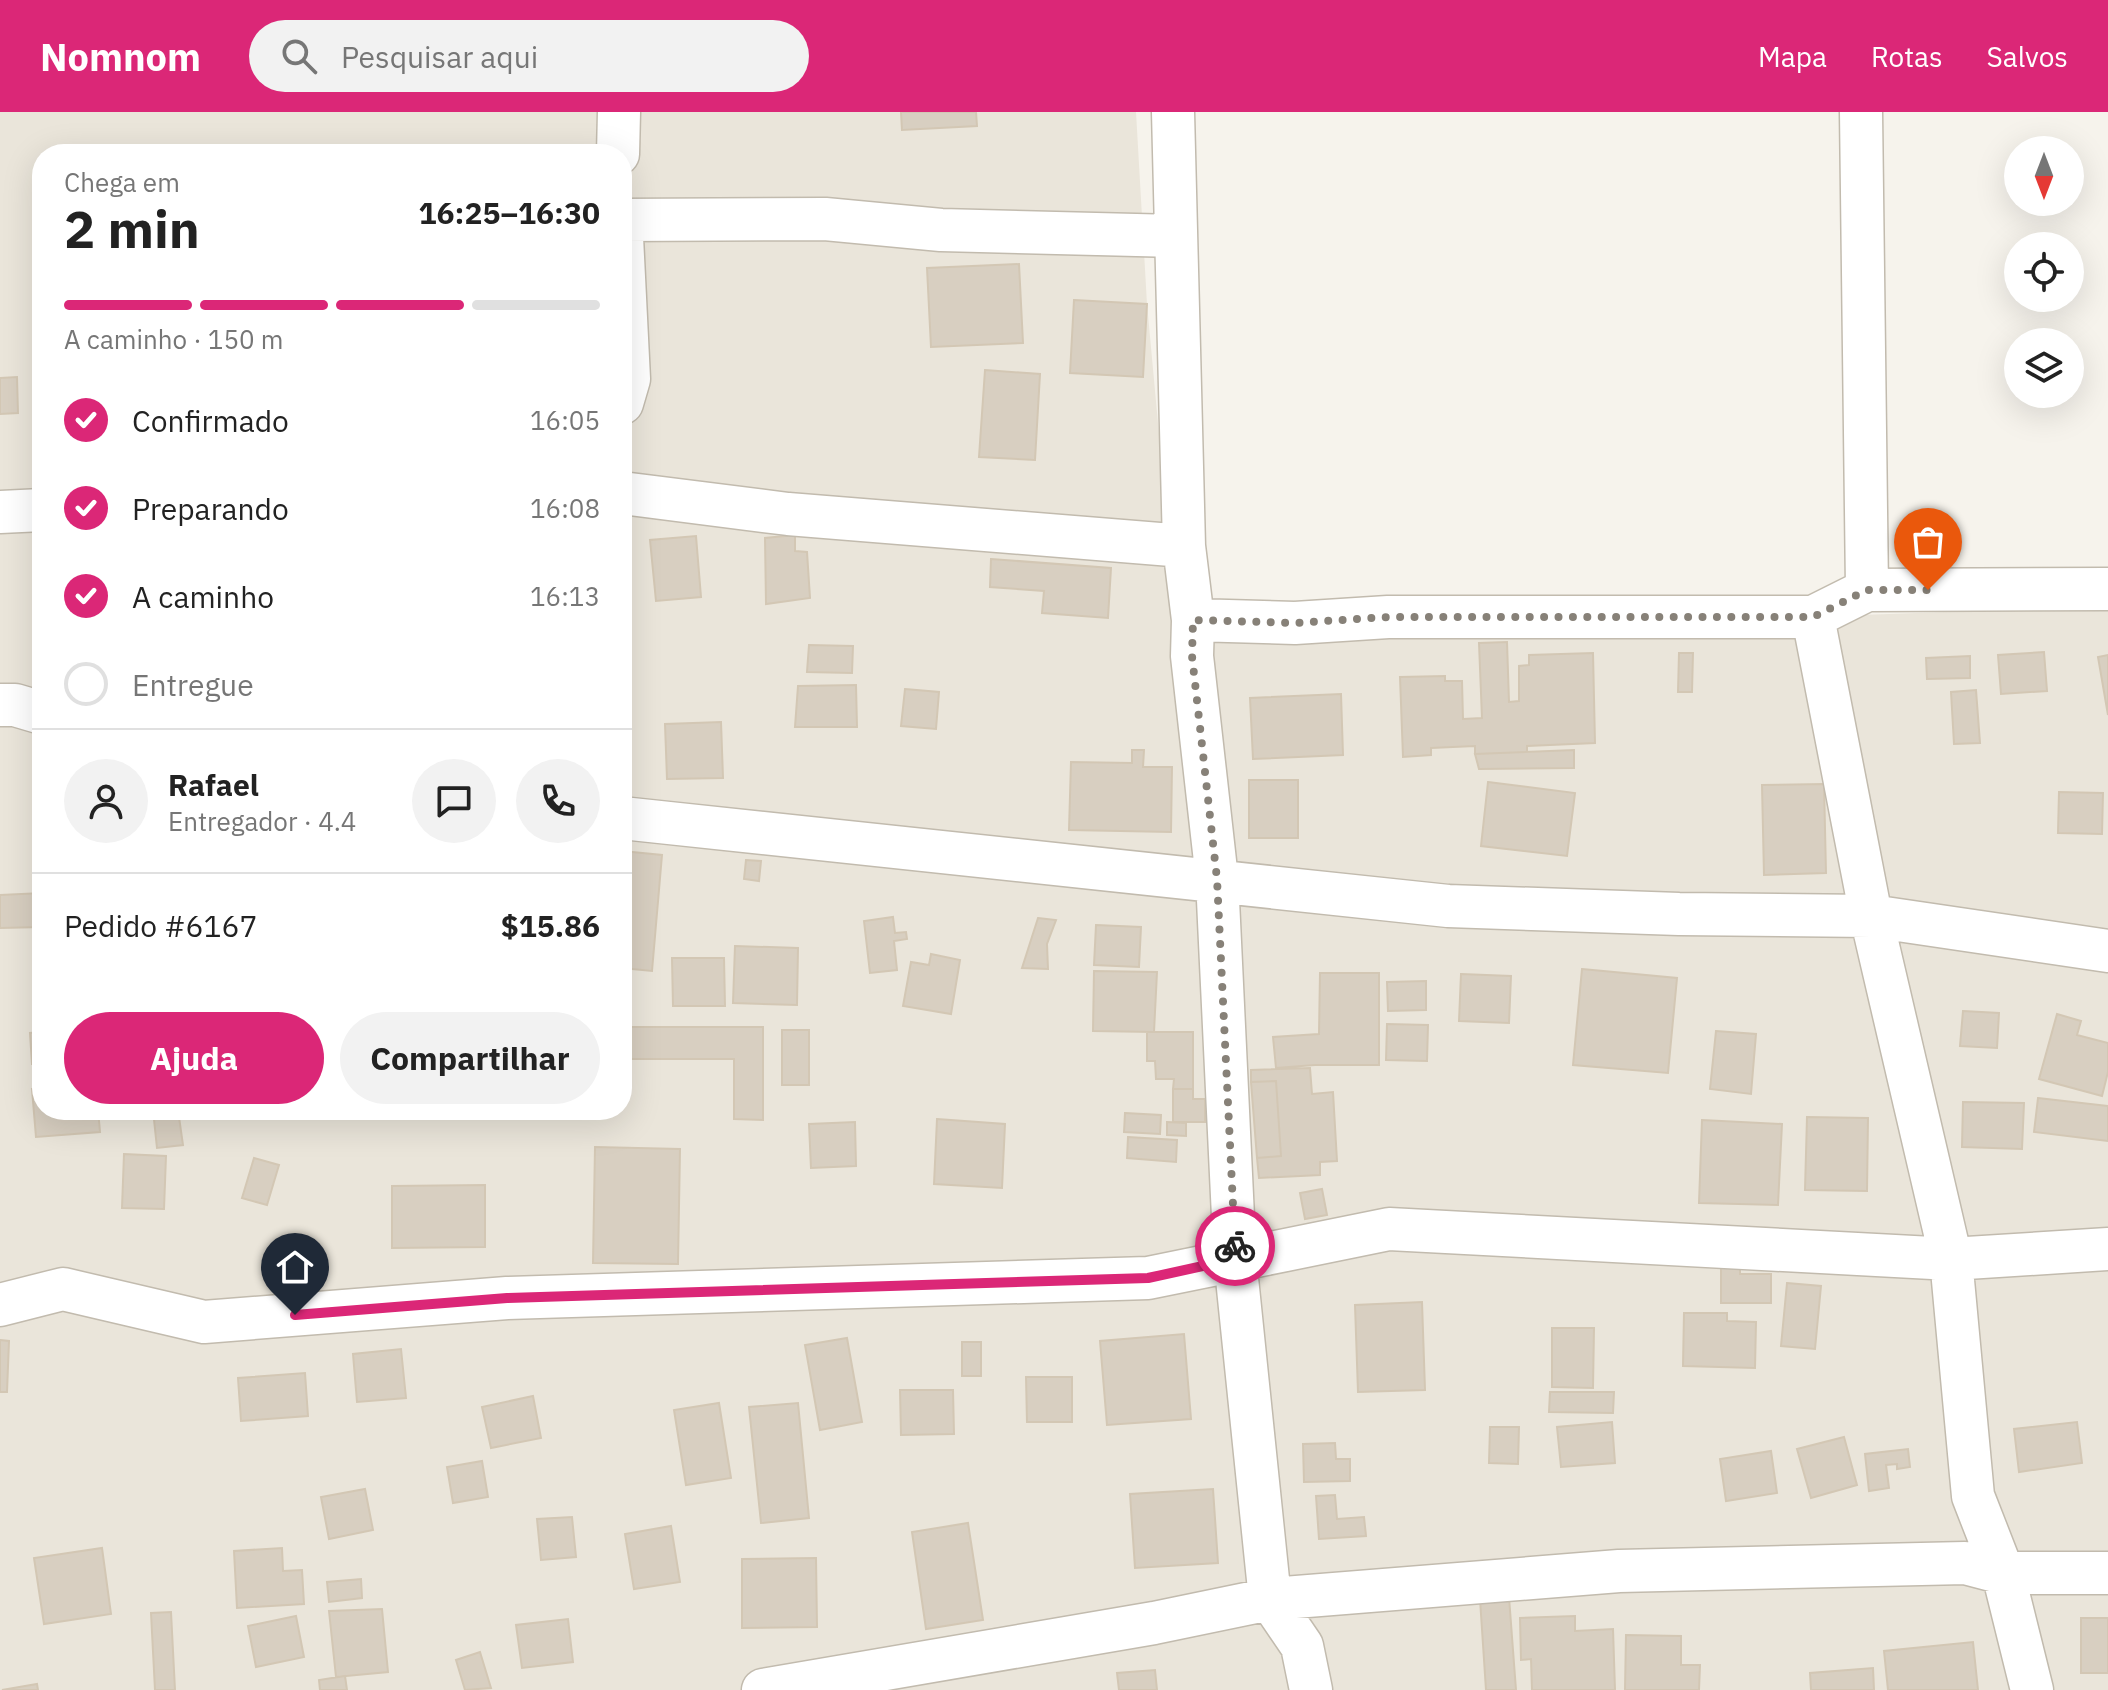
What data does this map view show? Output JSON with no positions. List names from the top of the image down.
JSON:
{
  "north": "bottom",
  "page": {
    "header": "Nomnom",
    "search": "Pesquisar aqui",
    "nav": ["Mapa", "Rotas", "Salvos"],
    "heading": ["2 min", "Chega em", "16:25–16:30"],
    "panel": [
      "Rafael",
      "Entregador · 4.4",
      "Pedido #6167",
      "$15.86"
    ],
    "bar": "A caminho · 150 m",
    "list": [
      ["Confirmado", "16:05"],
      ["Preparando", "16:08"],
      ["A caminho", "16:13"],
      "Entregue"
    ],
    "buttons": ["Ajuda", "Compartilhar"]
  }
}
